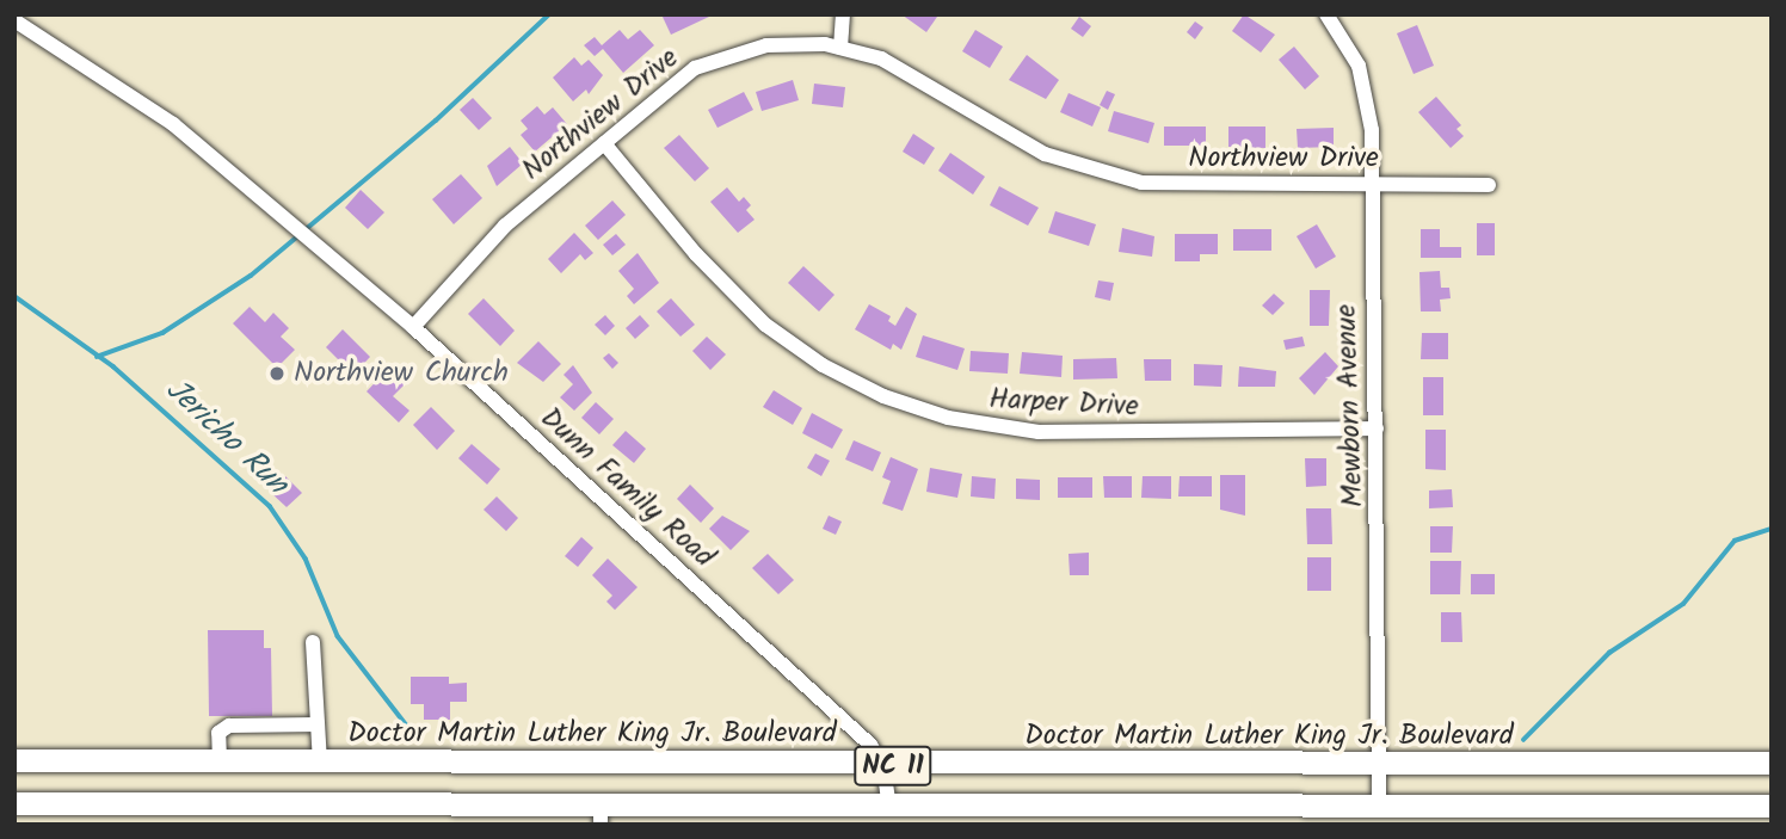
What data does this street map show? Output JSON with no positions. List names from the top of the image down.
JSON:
{
  "streets": {
    "highway": ["Doctor Martin Luther King Jr. Boulevard", "NC 11"],
    "street": [
      "Northview Drive",
      "Harper Drive",
      "Mewborn Avenue",
      "Dunn Family Road"
    ]
  },
  "crossings": [
    ["Northview Drive", "Harper Drive"],
    ["Northview Drive", "Mewborn Avenue"],
    ["Northview Drive", "Dunn Family Road"],
    ["Harper Drive", "Mewborn Avenue"],
    ["Mewborn Avenue", "Doctor Martin Luther King Jr. Boulevard"],
    ["Mewborn Avenue", "NC 11"],
    ["Dunn Family Road", "Doctor Martin Luther King Jr. Boulevard"],
    ["Dunn Family Road", "NC 11"]
  ],
  "water": ["Jericho Run"],
  "places": ["Northview Church"]
}
